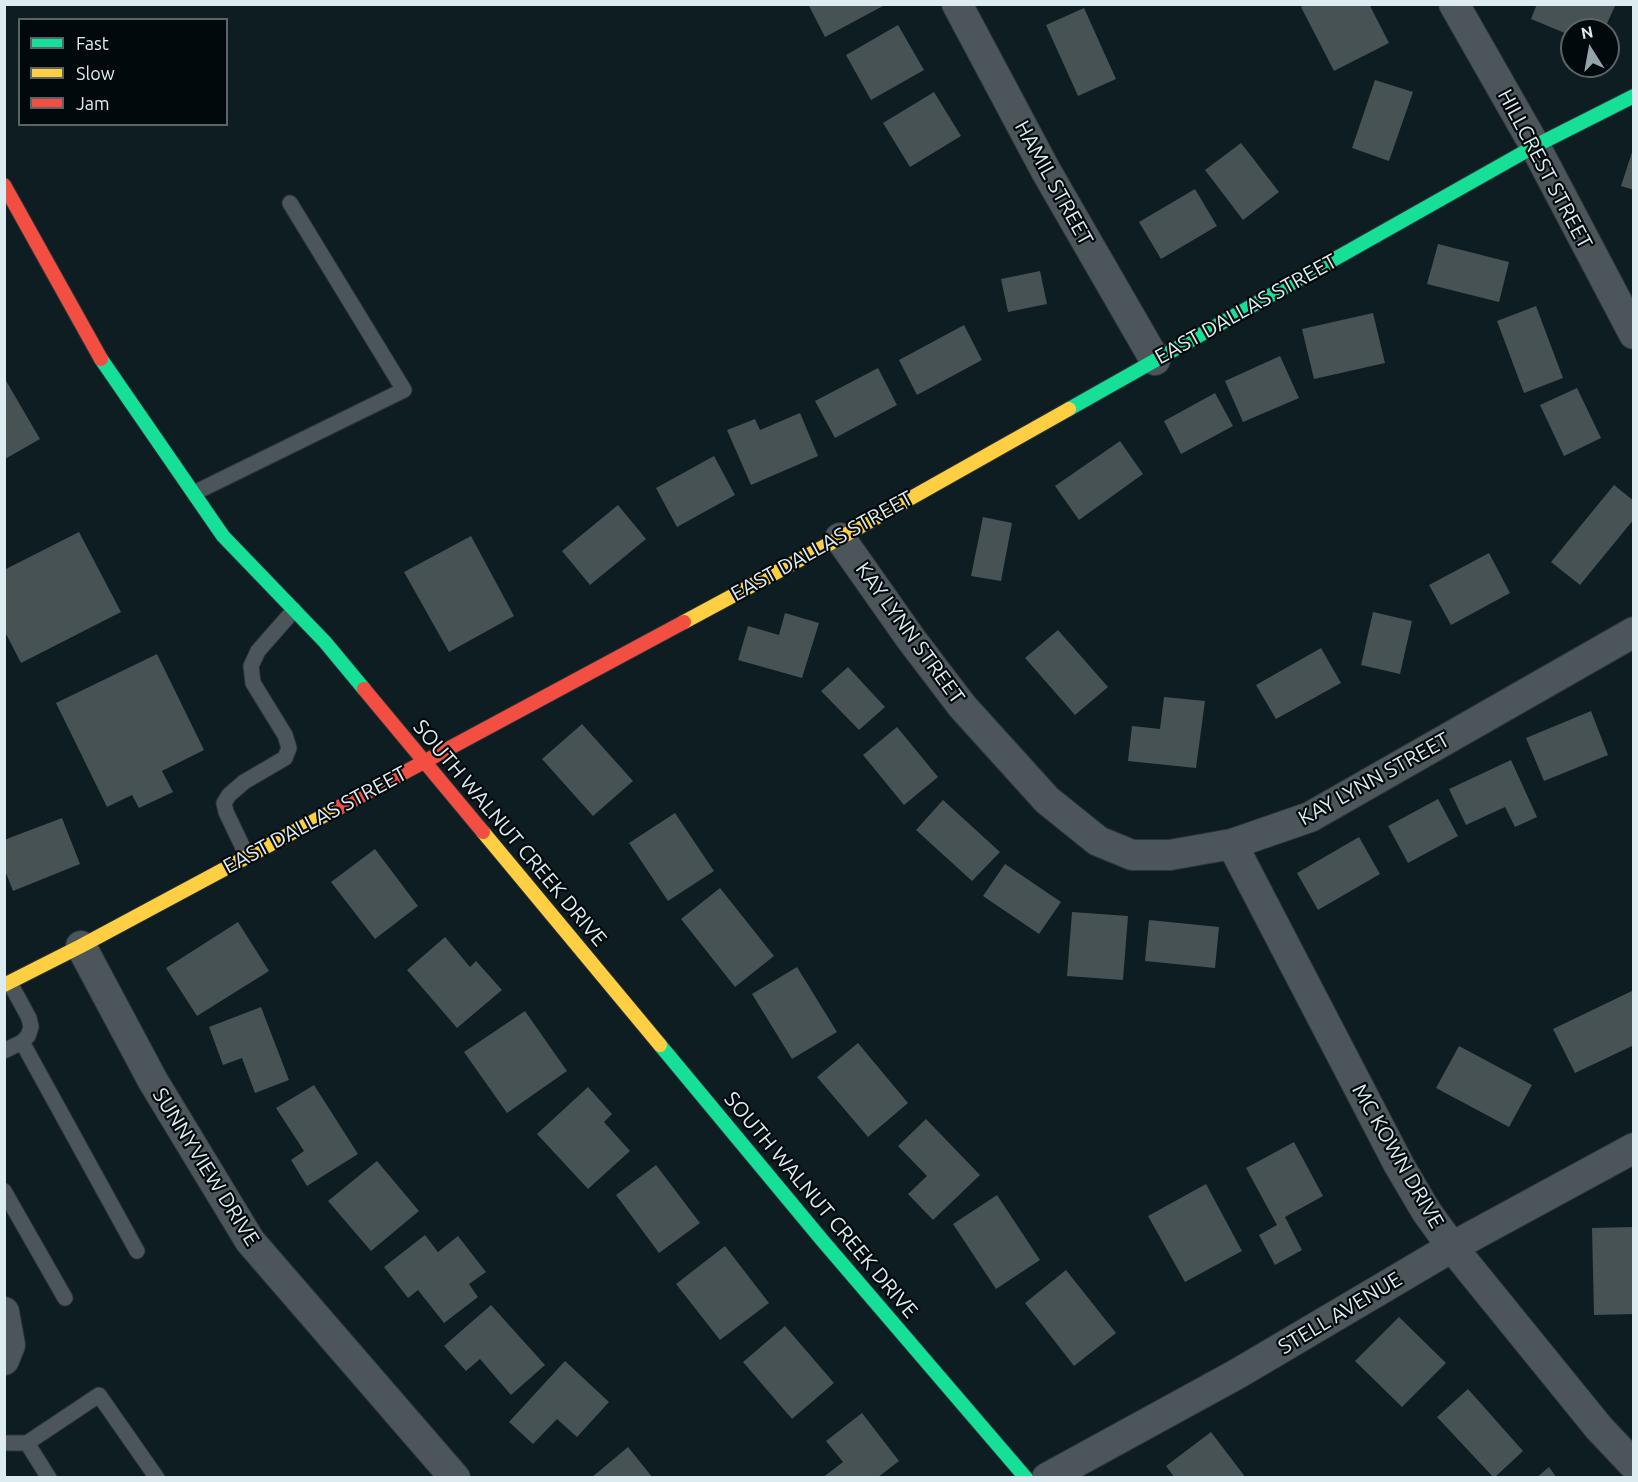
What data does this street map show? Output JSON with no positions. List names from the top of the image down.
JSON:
{
  "streets": {
    "street": [
      "HILLCREST STREET",
      "HAMIL STREET",
      "EAST DALLAS STREET",
      "KAY LYNN STREET",
      "SOUTH WALNUT CREEK DRIVE",
      "MC KOWN DRIVE",
      "SUNNYVIEW DRIVE",
      "STELL AVENUE"
    ]
  },
  "crossings": [
    ["HILLCREST STREET", "EAST DALLAS STREET"],
    ["HAMIL STREET", "EAST DALLAS STREET"],
    ["EAST DALLAS STREET", "KAY LYNN STREET"],
    ["EAST DALLAS STREET", "SOUTH WALNUT CREEK DRIVE"],
    ["EAST DALLAS STREET", "SUNNYVIEW DRIVE"],
    ["KAY LYNN STREET", "MC KOWN DRIVE"],
    ["MC KOWN DRIVE", "STELL AVENUE"]
  ],
  "legend": ["Fast", "Slow", "Jam"],
  "north": "top"
}
